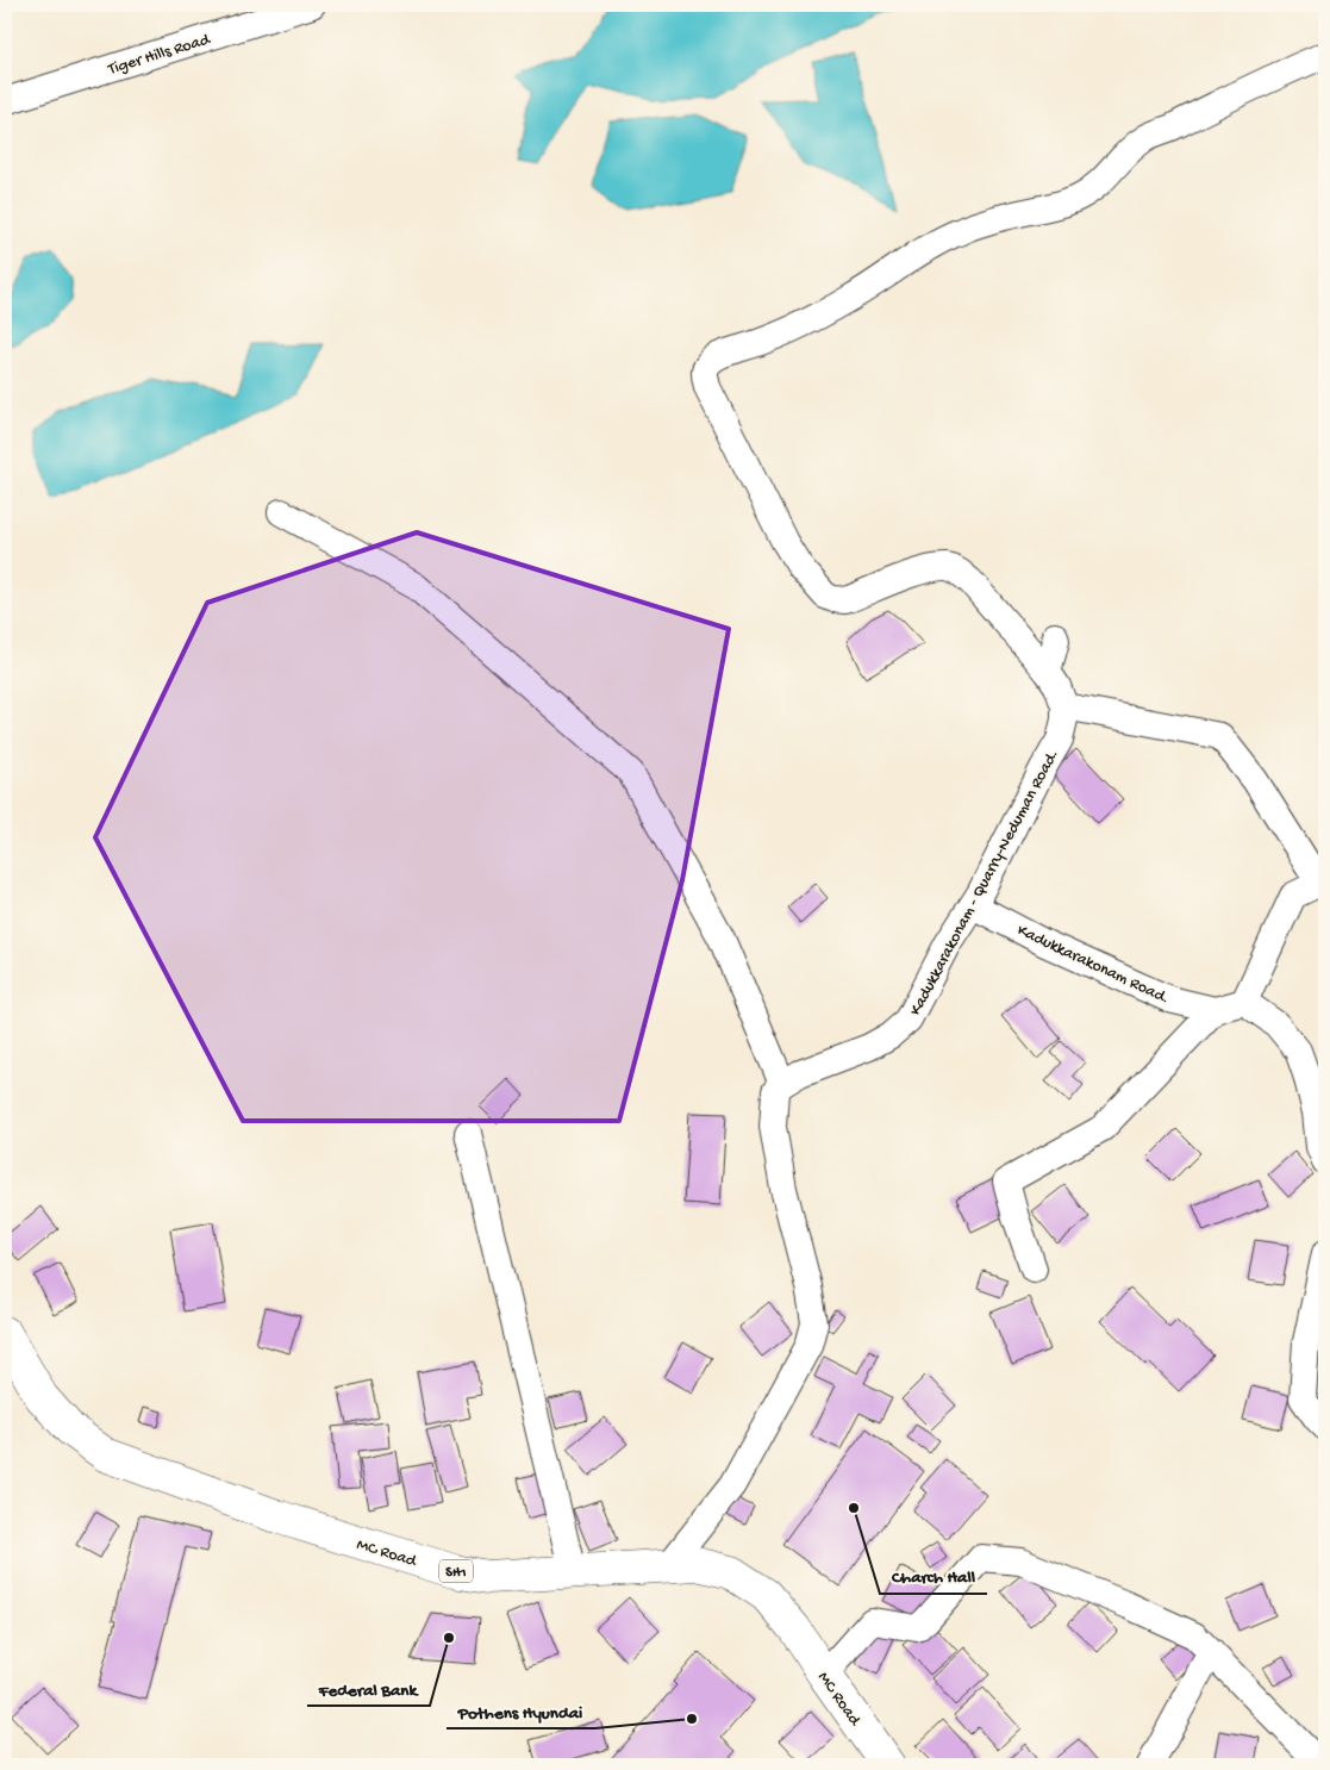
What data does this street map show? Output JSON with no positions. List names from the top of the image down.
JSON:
{
  "streets": {
    "main road": ["MC Road", "SH1"],
    "street": ["Tiger Hills Road", "Kadukkarakonam - Quarry-Neduman Road.", "Kadukkarakonam Road."]
  },
  "crossings": [
    ["Kadukkarakonam - Quarry-Neduman Road.", "Kadukkarakonam Road."]
  ],
  "places": ["Charch Hall", "Federal Bank", "Pothens Hyundai"]
}
